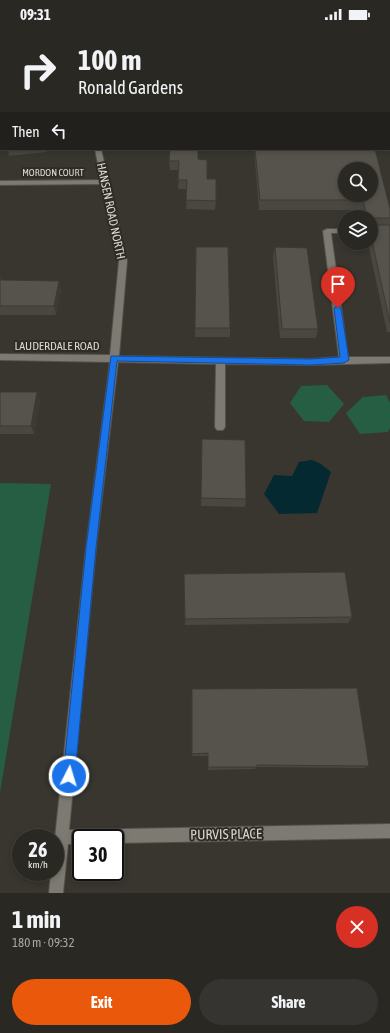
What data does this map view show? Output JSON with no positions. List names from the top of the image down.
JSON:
{
  "streets": {
    "street": [
      "MORDON COURT",
      "HANSEN ROAD NORTH",
      "LAUDERDALE ROAD",
      "PURVIS PLACE"
    ]
  },
  "crossings": [
    ["MORDON COURT", "HANSEN ROAD NORTH"],
    ["HANSEN ROAD NORTH", "LAUDERDALE ROAD"]
  ],
  "page": {
    "status": "09:31",
    "turn": ["100 m", "Ronald Gardens"],
    "then": "Then",
    "speed": "26 km/h",
    "limit": "30",
    "heading": ["1 min", "180 m · 09:32"],
    "buttons": ["Exit", "Share"]
  }
}
